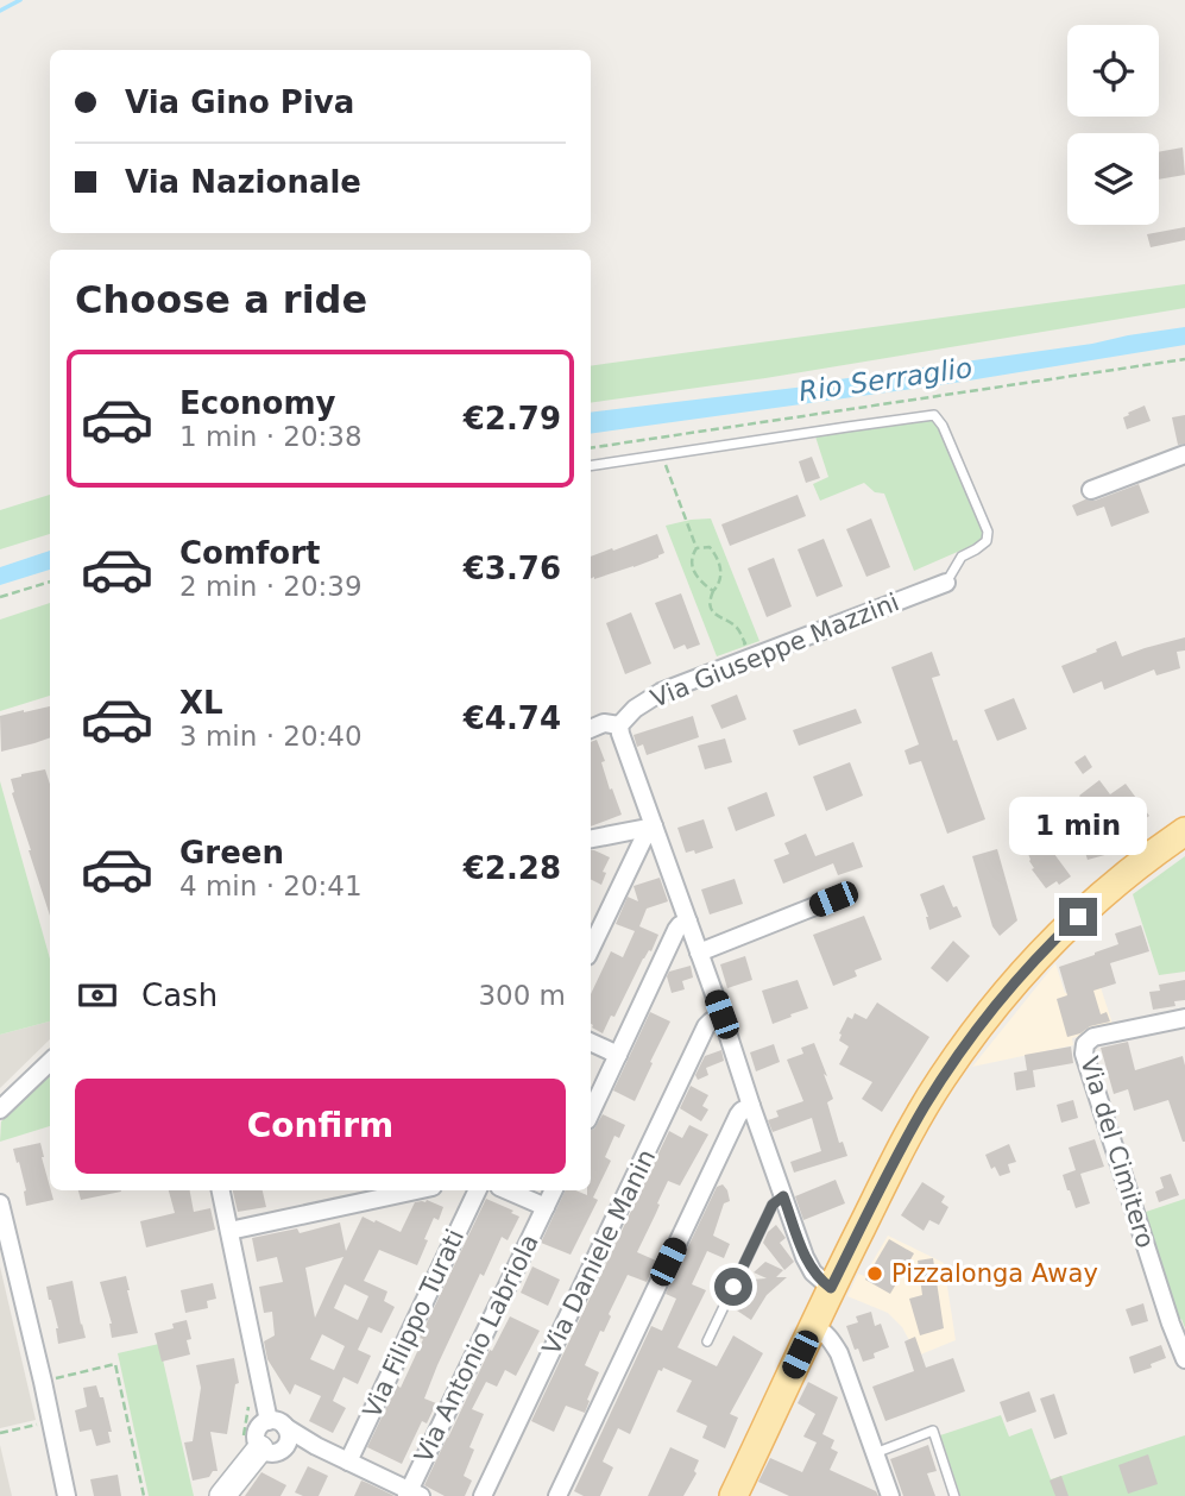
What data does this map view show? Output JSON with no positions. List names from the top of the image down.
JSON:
{
  "streets": {
    "street": [
      "Via Giuseppe Mazzini",
      "Via del Cimitero",
      "Via Daniele Manin",
      "Via Filippo Turati",
      "Via Antonio Labriola"
    ]
  },
  "water": ["Rio Serraglio"],
  "places": ["Pizzalonga Away"],
  "page": {
    "banner": ["Via Gino Piva", "Via Nazionale"],
    "heading": "Choose a ride",
    "list": [
      {
        "name": "Economy",
        "note": "1 min · 20:38",
        "value": "€2.79"
      },
      {
        "name": "Comfort",
        "note": "2 min · 20:39",
        "value": "€3.76"
      },
      {
        "name": "XL",
        "note": "3 min · 20:40",
        "value": "€4.74"
      },
      {
        "name": "Green",
        "note": "4 min · 20:41",
        "value": "€2.28"
      }
    ],
    "bubble": "1 min",
    "pay": ["Cash", "300 m"],
    "buttons": "Confirm"
  }
}
